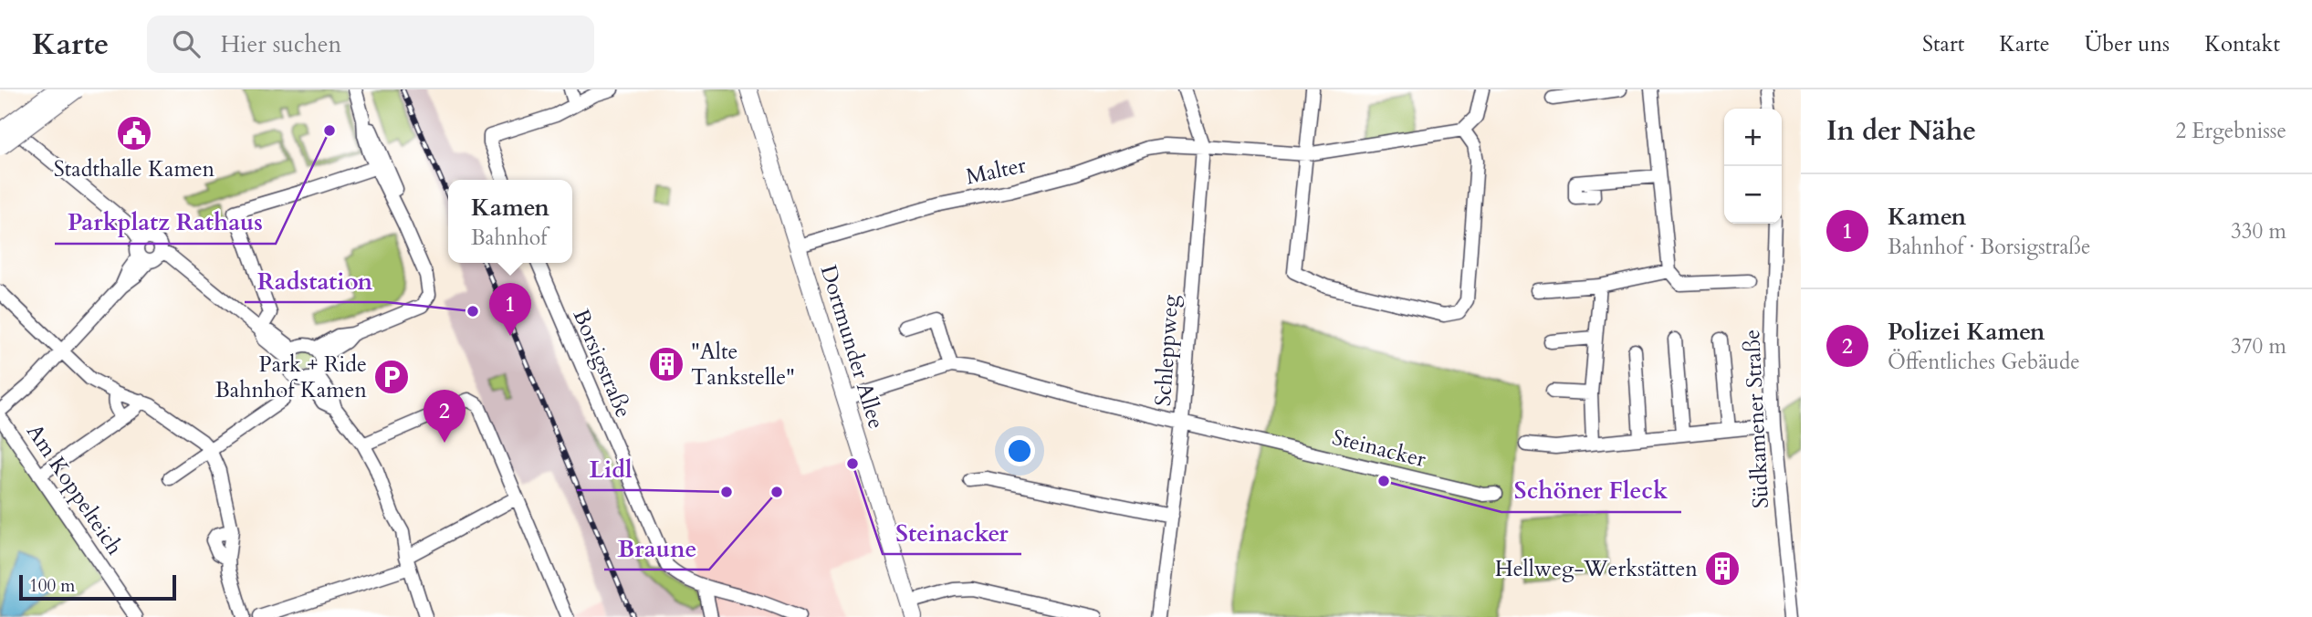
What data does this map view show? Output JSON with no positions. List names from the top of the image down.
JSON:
{
  "streets": {
    "main road": ["Dortmunder Allee"],
    "street": [
      "Malter",
      "Schleppweg",
      "Borsigstraße",
      "Südkamener Straße",
      "Steinacker",
      "Am Koppelteich"
    ]
  },
  "crossings": [
    ["Malter", "Dortmunder Allee"],
    ["Malter", "Schleppweg"],
    ["Dortmunder Allee", "Steinacker"],
    ["Schleppweg", "Steinacker"]
  ],
  "places": {
    "other": [
      "Parkplatz Rathaus",
      "Radstation",
      "Steinacker",
      "Schöner Fleck",
      "Lidl",
      "Braune"
    ],
    "public building": ["Stadthalle Kamen"],
    "building": ["\"Alte Tankstelle\"", "Hellweg-Werkstätten"],
    "parking": ["Park + Ride Bahnhof Kamen"]
  },
  "scale_bar": "100 m",
  "page": {
    "header": "Karte",
    "search": "Hier suchen",
    "nav": [
      "Start",
      "Karte",
      "Über uns",
      "Kontakt"
    ],
    "heading": ["In der Nähe", "2 Ergebnisse"],
    "map_buttons": ["+", "−"],
    "list": [
      {
        "mark": "1",
        "name": "Kamen",
        "note": "Bahnhof · Borsigstraße",
        "value": "330 m"
      },
      {
        "mark": "2",
        "name": "Polizei Kamen",
        "note": "Öffentliches Gebäude",
        "value": "370 m"
      }
    ],
    "popup": ["Kamen", "Bahnhof"],
    "pins": ["1", "2"],
    "scale": "100 m"
  }
}
